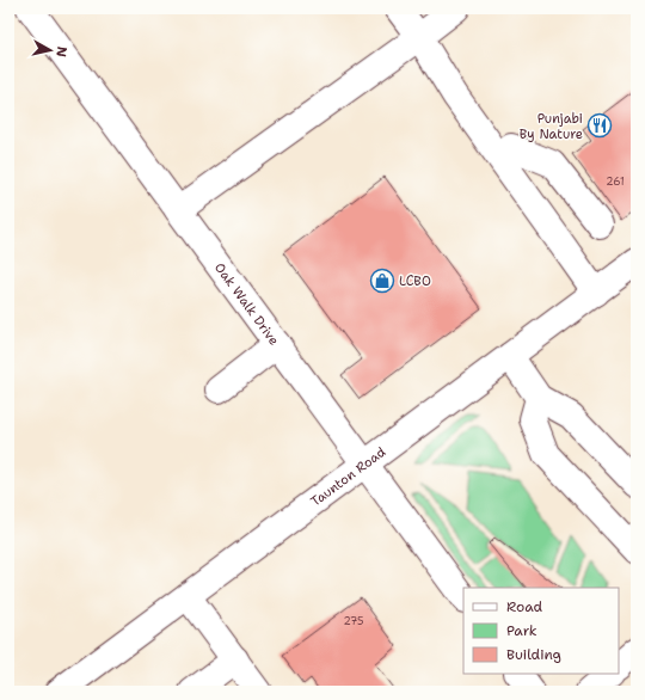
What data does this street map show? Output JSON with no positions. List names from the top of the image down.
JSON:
{
  "streets": {
    "street": ["Oak Walk Drive", "Taunton Road"]
  },
  "crossings": [
    ["Oak Walk Drive", "Taunton Road"]
  ],
  "places": {
    "restaurant": ["Punjabi By Nature"],
    "shop": ["LCBO"]
  },
  "house_numbers": ["261", "275"],
  "legend": ["Road", "Park", "Building"],
  "north": "right"
}
